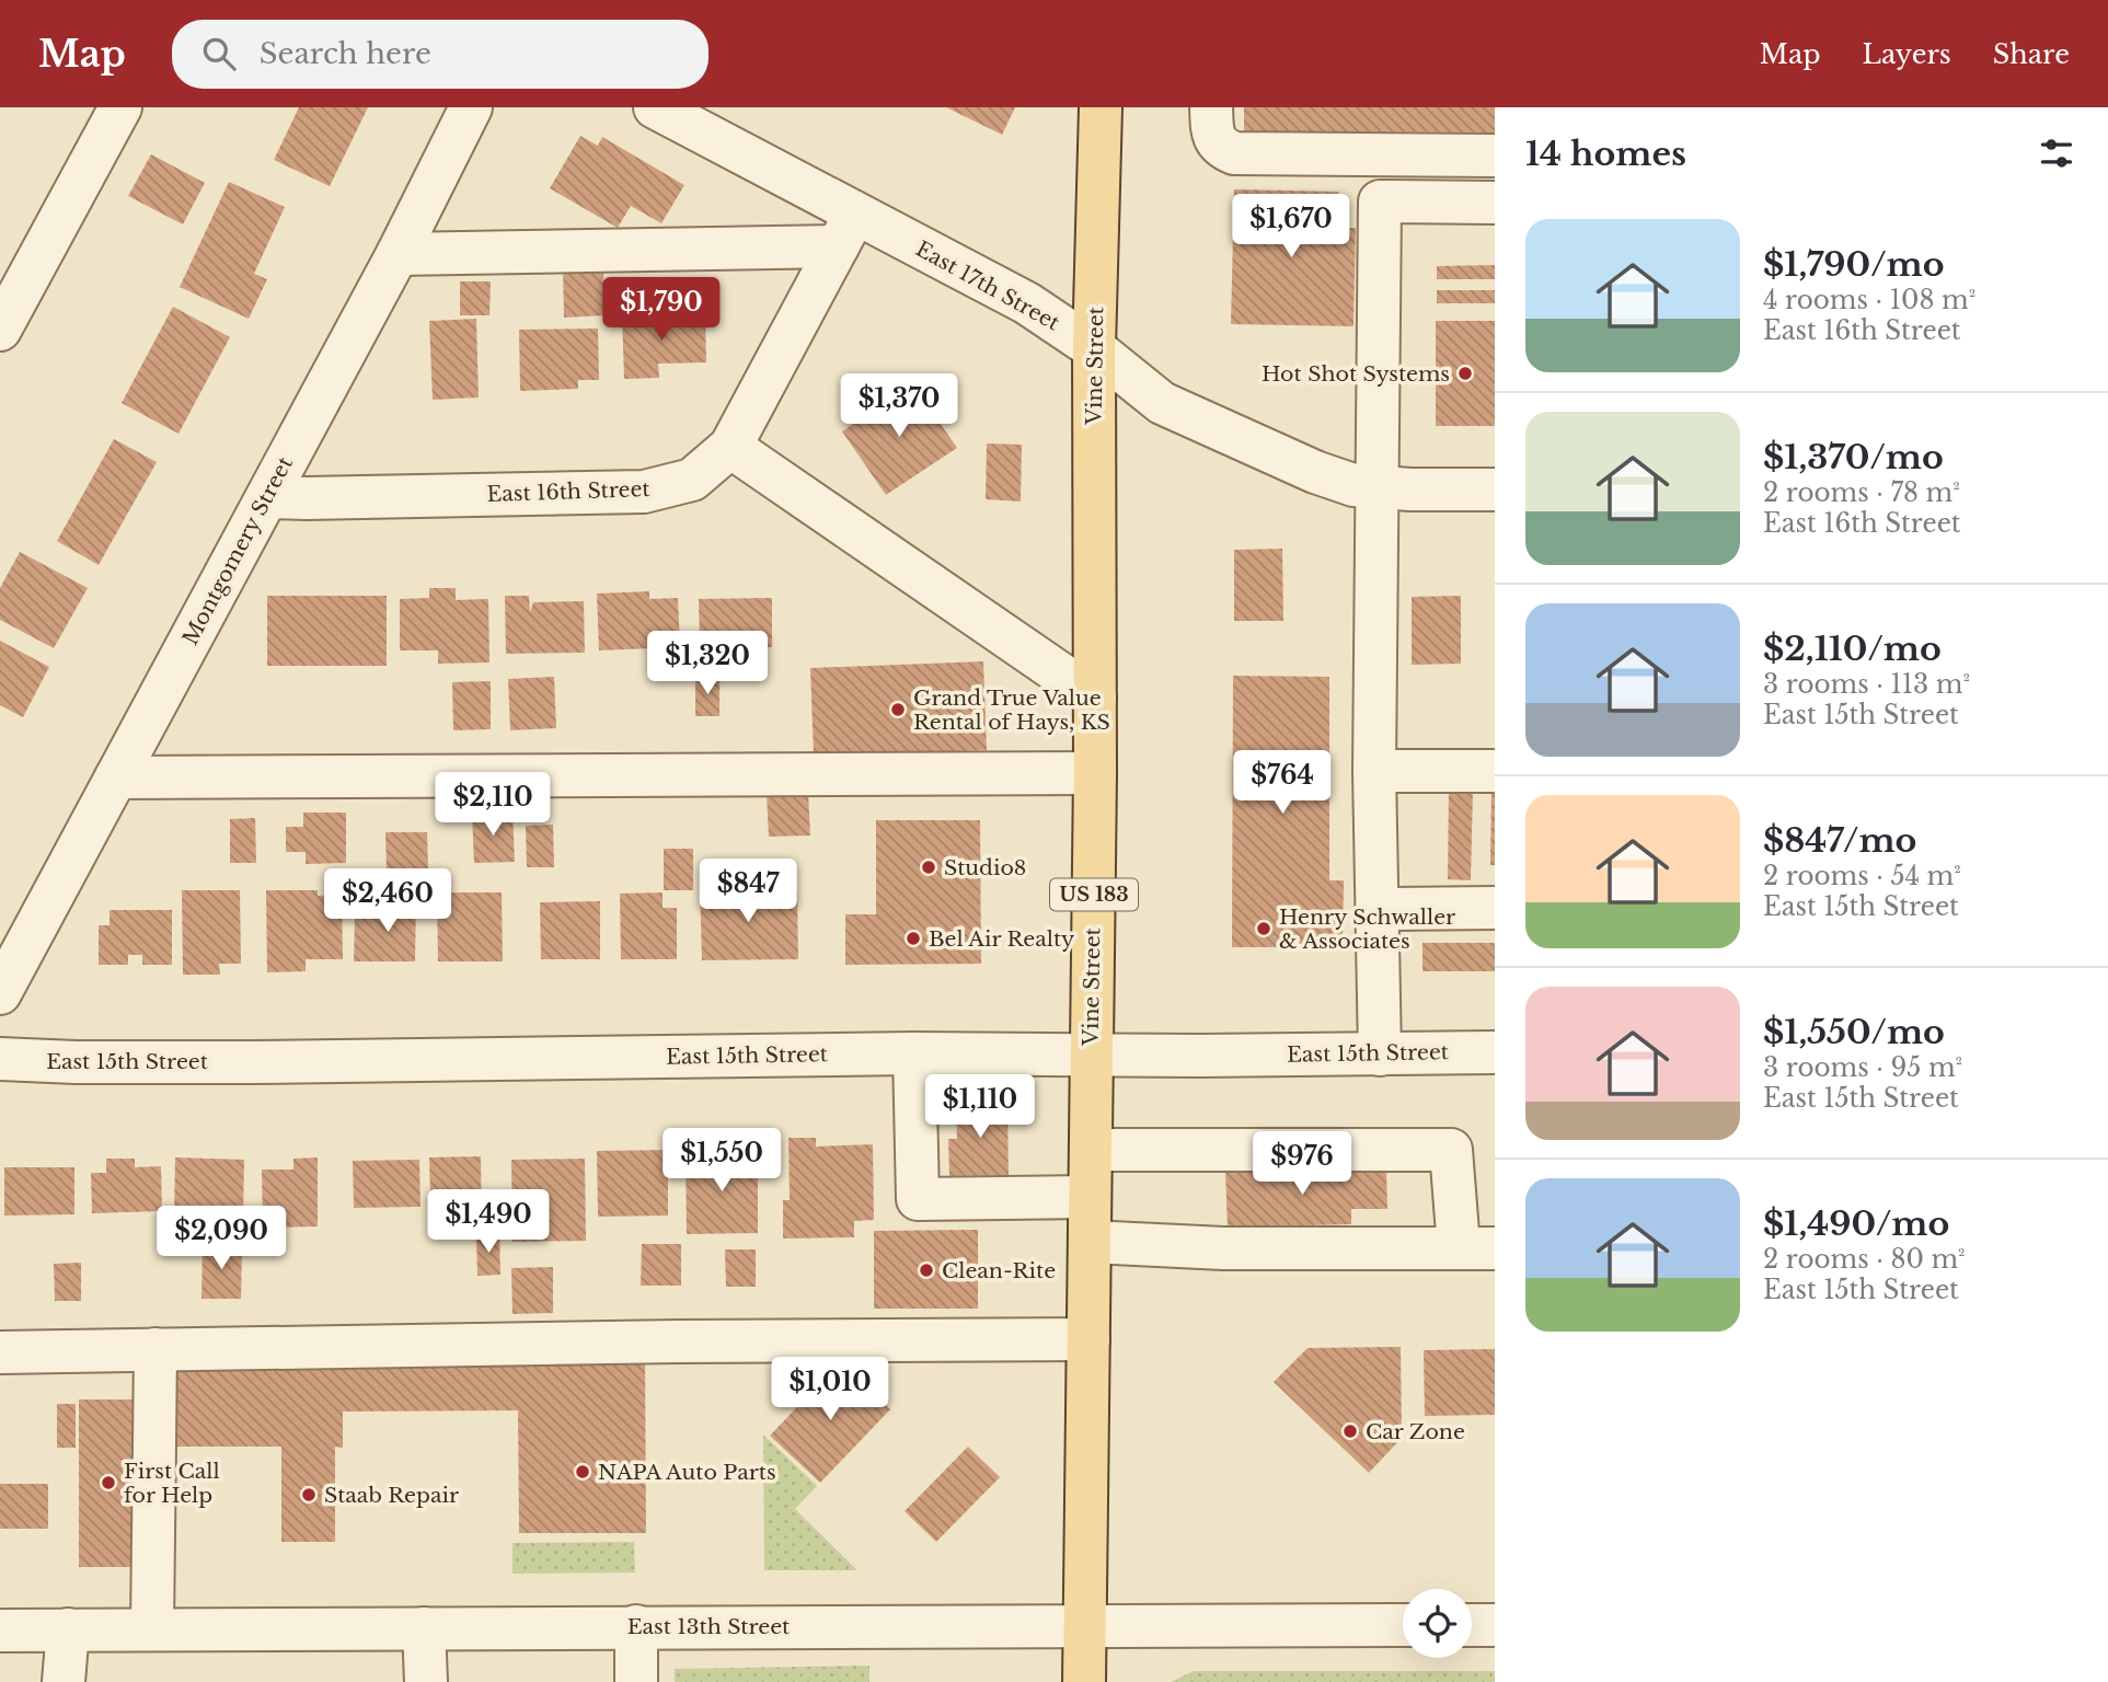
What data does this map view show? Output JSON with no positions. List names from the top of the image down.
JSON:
{
  "streets": {
    "main road": ["Vine Street", "US 183"],
    "street": [
      "East 17th Street",
      "East 16th Street",
      "Montgomery Street",
      "East 15th Street",
      "East 13th Street"
    ]
  },
  "crossings": [
    ["East 17th Street", "Vine Street"],
    ["East 17th Street", "East 16th Street"],
    ["Vine Street", "East 15th Street"],
    ["Vine Street", "East 13th Street"],
    ["East 16th Street", "Montgomery Street"]
  ],
  "places": [
    "Hot Shot Systems",
    "Grand True Value Rental of Hays, KS",
    "Studio8",
    "Henry Schwaller & Associates",
    "Bel Air Realty",
    "Clean-Rite",
    "Car Zone",
    "NAPA Auto Parts",
    "First Call for Help",
    "Staab Repair"
  ],
  "page": {
    "header": "Map",
    "search": "Search here",
    "nav": ["Map", "Layers", "Share"],
    "heading": "14 homes",
    "price": [
      "$1,670",
      "$1,790",
      "$1,370",
      "$1,320",
      "$764",
      "$2,110",
      "$847",
      "$2,460",
      "$1,110",
      "$1,550",
      "$976",
      "$1,490",
      "$2,090",
      "$1,010"
    ],
    "list": [
      {
        "name": "$1,790/mo",
        "note": "4 rooms · 108 m² · East 16th Street"
      },
      {
        "name": "$1,370/mo",
        "note": "2 rooms · 78 m² · East 16th Street"
      },
      {
        "name": "$2,110/mo",
        "note": "3 rooms · 113 m² · East 15th Street"
      },
      {
        "name": "$847/mo",
        "note": "2 rooms · 54 m² · East 15th Street"
      },
      {
        "name": "$1,550/mo",
        "note": "3 rooms · 95 m² · East 15th Street"
      },
      {
        "name": "$1,490/mo",
        "note": "2 rooms · 80 m² · East 15th Street"
      }
    ]
  }
}
